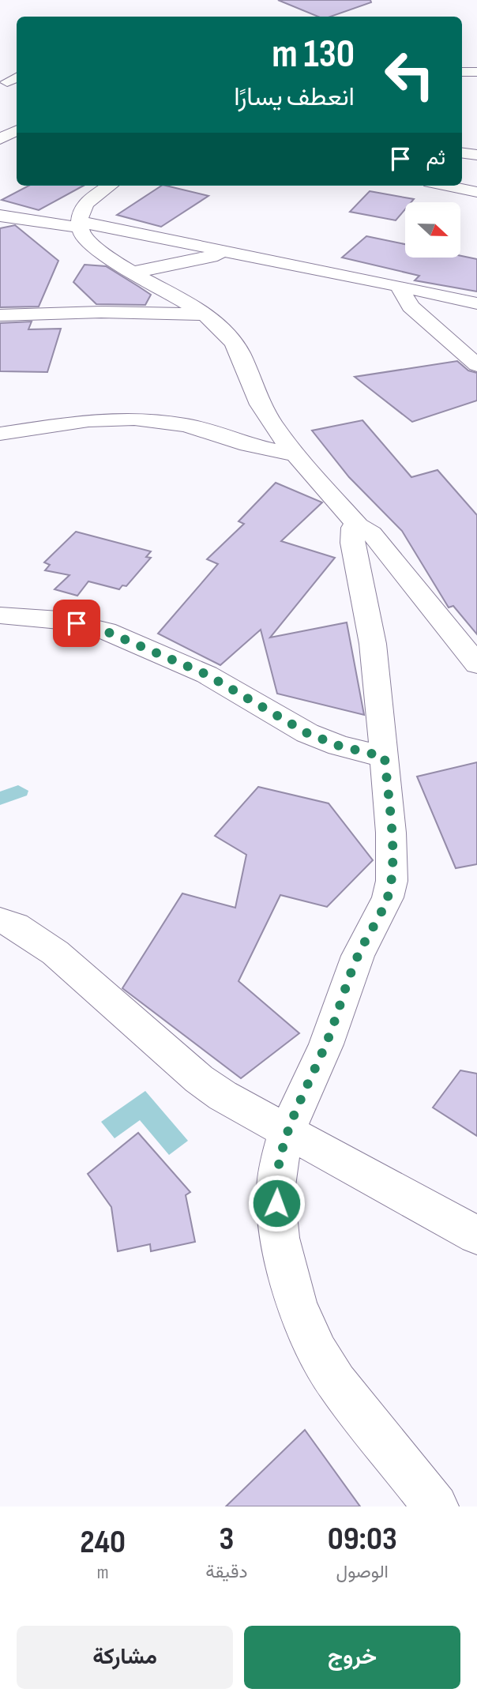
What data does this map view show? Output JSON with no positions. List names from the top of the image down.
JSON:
{
  "north": "right",
  "page": {
    "turn": ["130 m", "انعطف يسارًا"],
    "then": "ثم",
    "eta": [
      "09:03",
      "الوصول",
      "3",
      "دقيقة",
      "240",
      "m"
    ],
    "buttons": ["خروج", "مشاركة"]
  }
}
